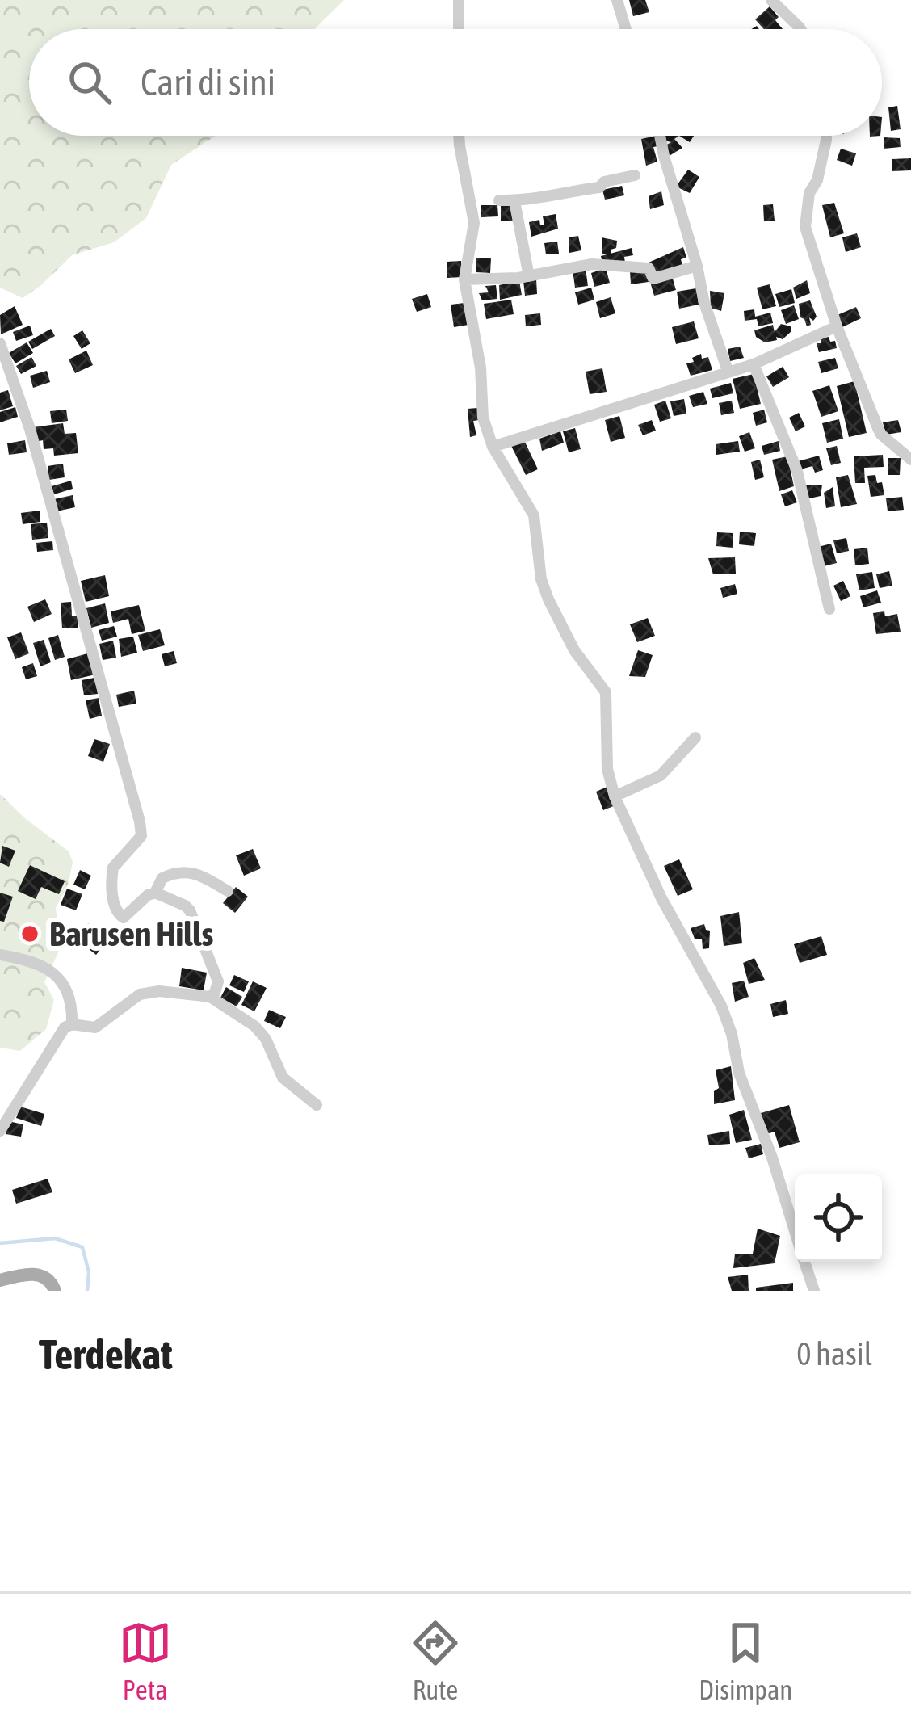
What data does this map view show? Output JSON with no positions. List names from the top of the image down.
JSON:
{
  "places": ["Barusen Hills"],
  "page": {
    "search": "Cari di sini",
    "heading": ["Terdekat", "0 hasil"],
    "nav": ["Peta", "Rute", "Disimpan"]
  }
}
